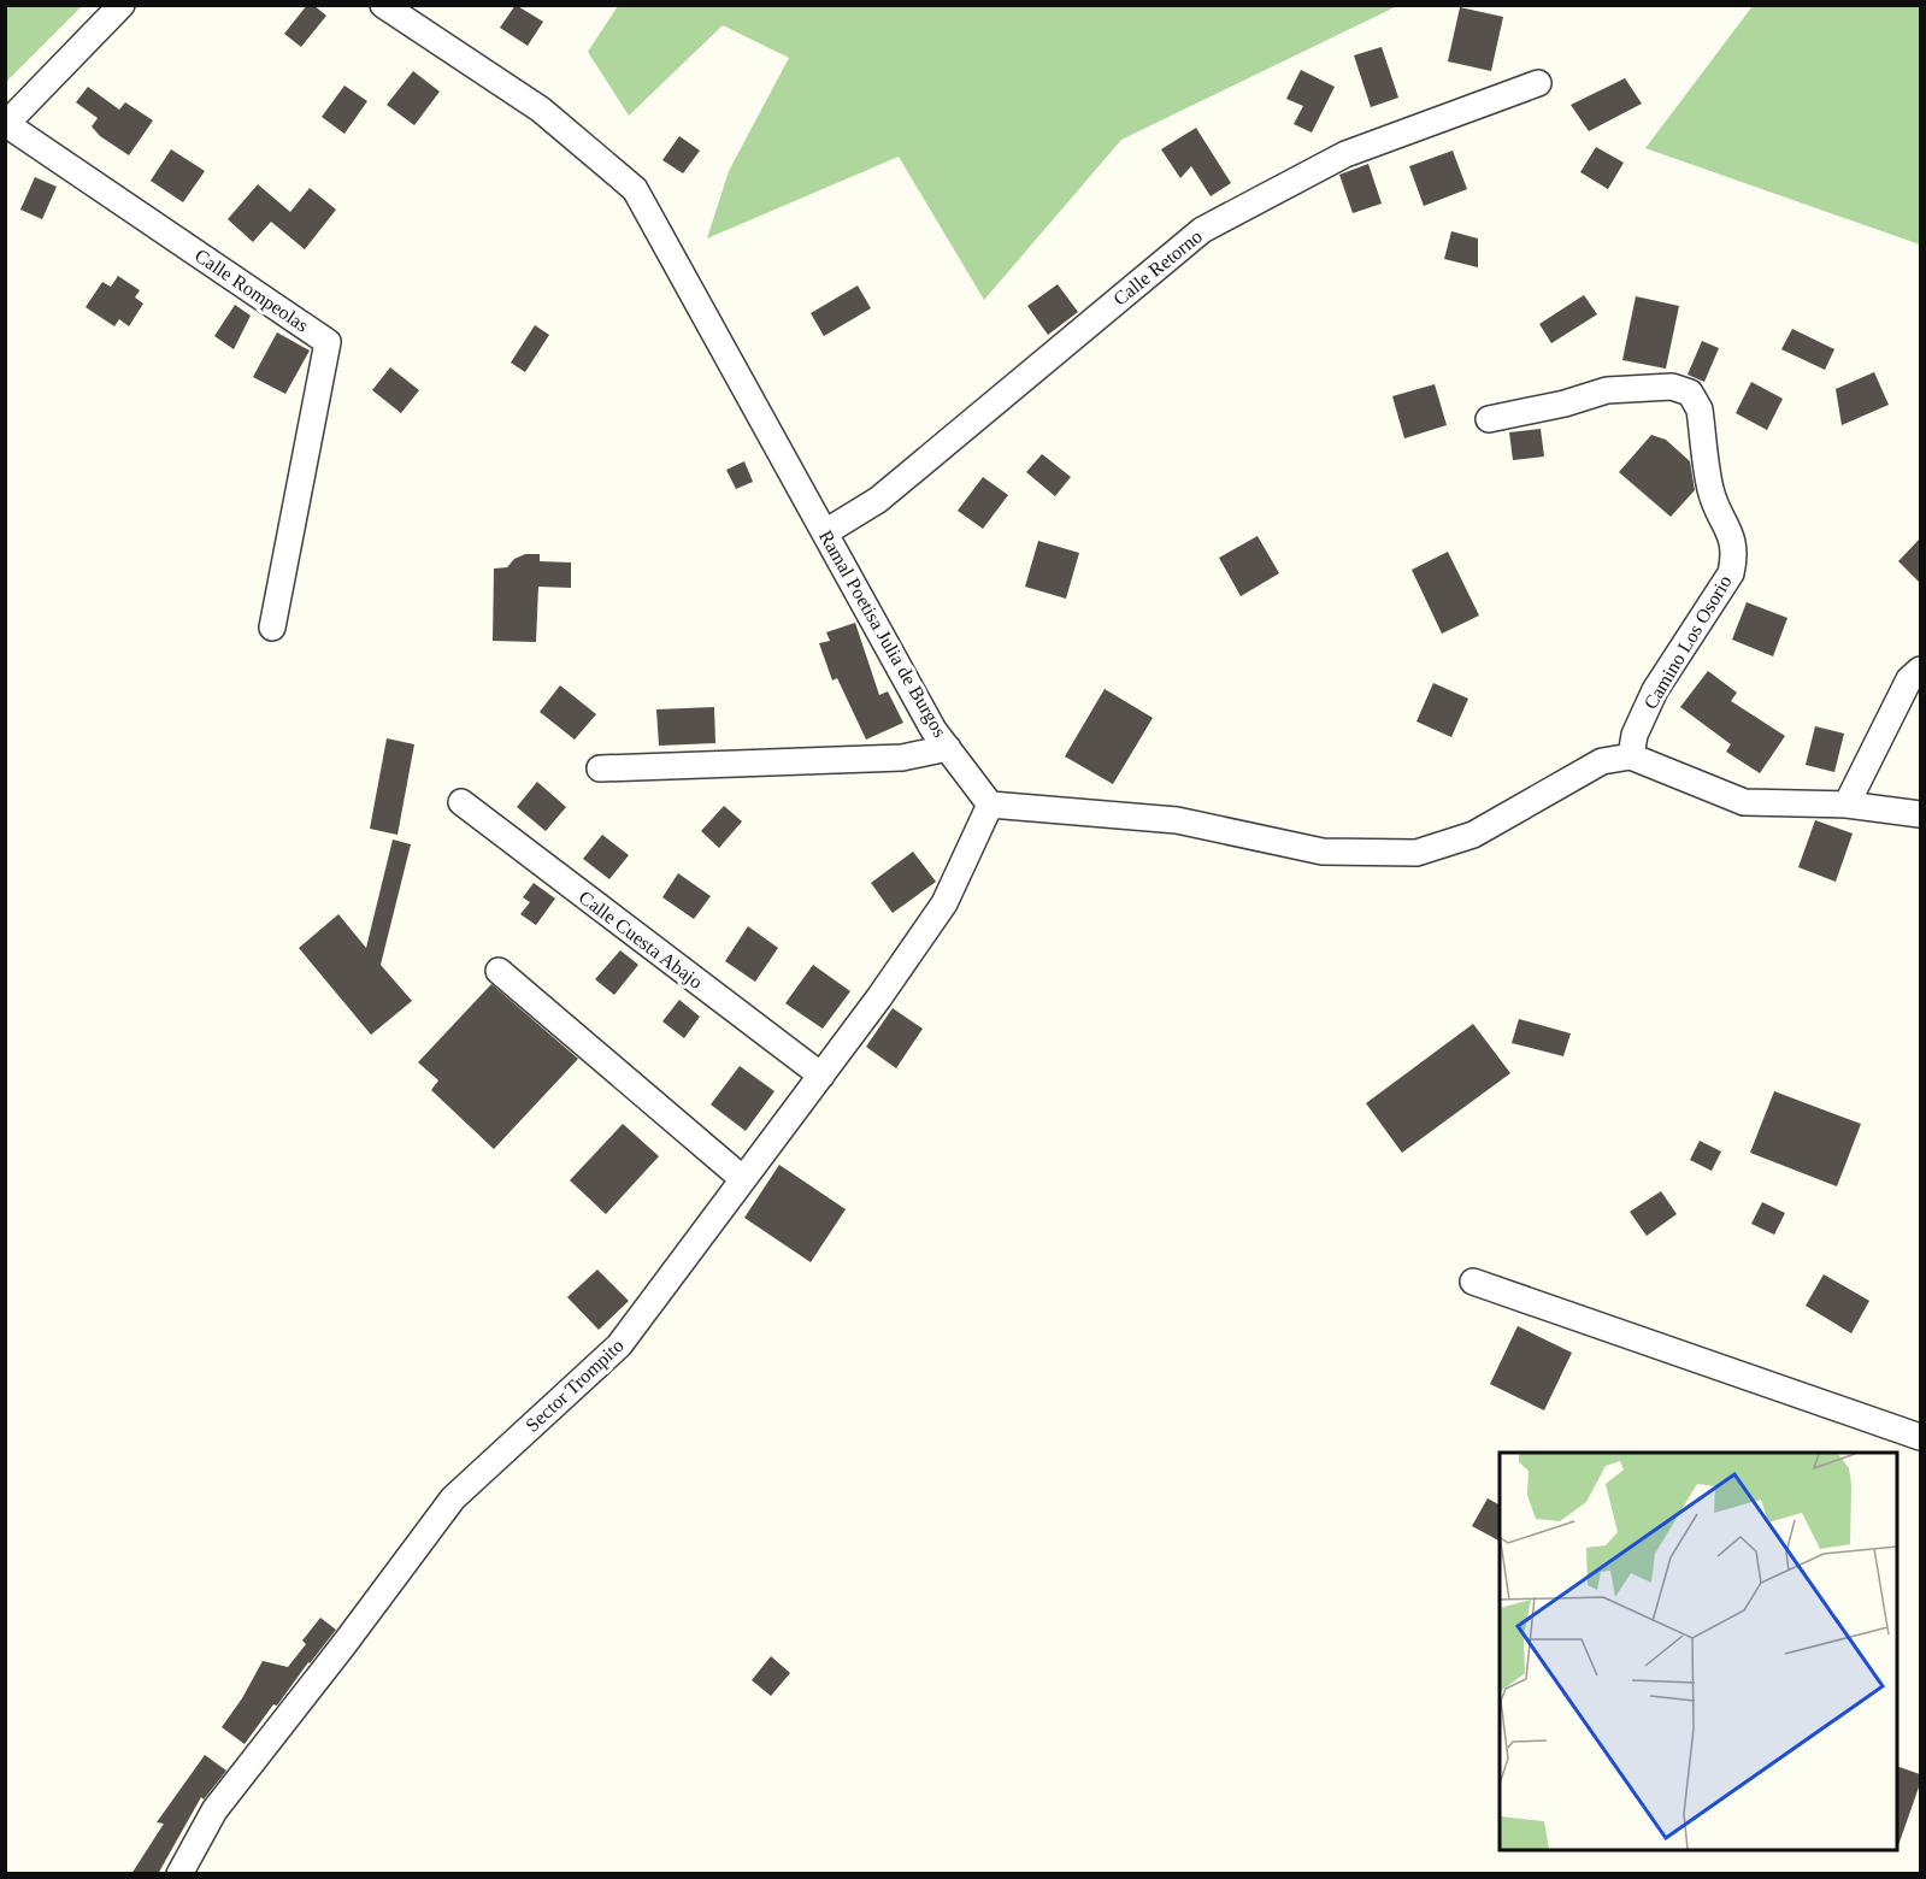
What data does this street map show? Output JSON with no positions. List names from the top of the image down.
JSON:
{
  "streets": {
    "street": [
      "Calle Retorno",
      "Calle Rompeolas",
      "Ramal Poetisa Julia de Burgos",
      "Camino Los Osorio",
      "Calle Cuesta Abajo",
      "Sector Trompito"
    ]
  },
  "crossings": [
    ["Calle Retorno", "Ramal Poetisa Julia de Burgos"],
    ["Ramal Poetisa Julia de Burgos", "Sector Trompito"],
    ["Calle Cuesta Abajo", "Sector Trompito"]
  ]
}
